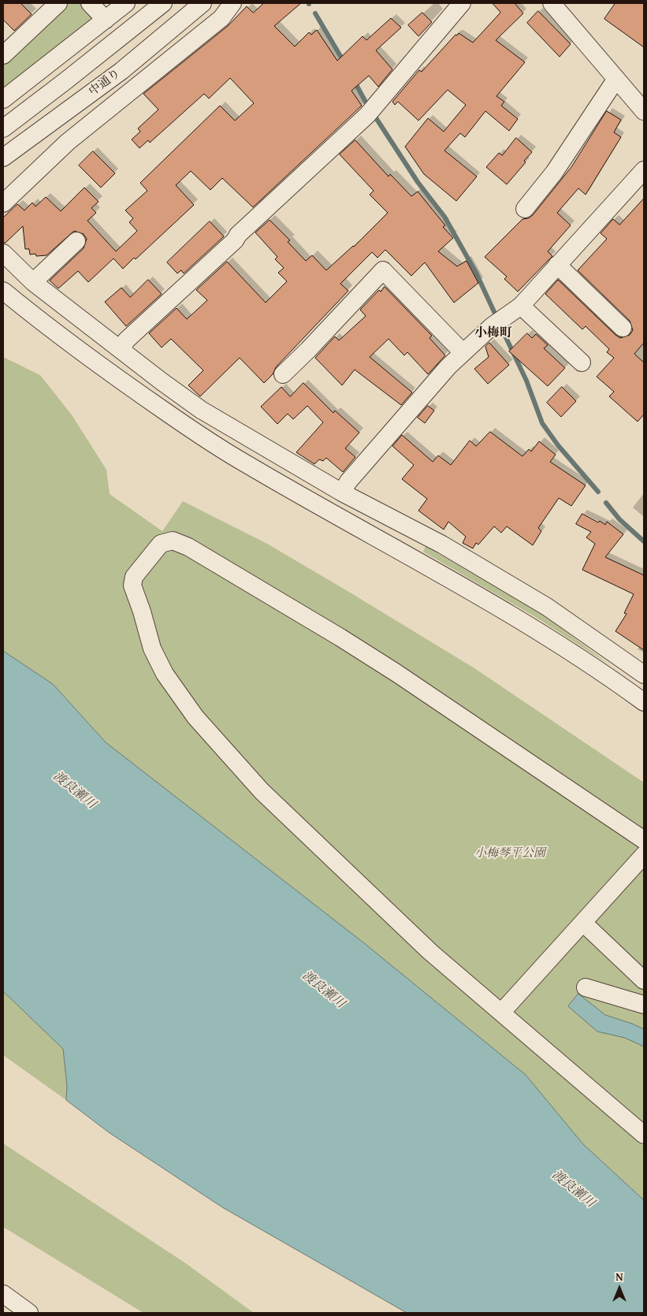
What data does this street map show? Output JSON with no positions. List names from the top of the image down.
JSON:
{
  "streets": {
    "street": ["中通り"]
  },
  "districts": ["小梅町"],
  "water": ["渡良瀬川"],
  "parks": ["小梅琴平公園"],
  "north": "top"
}
